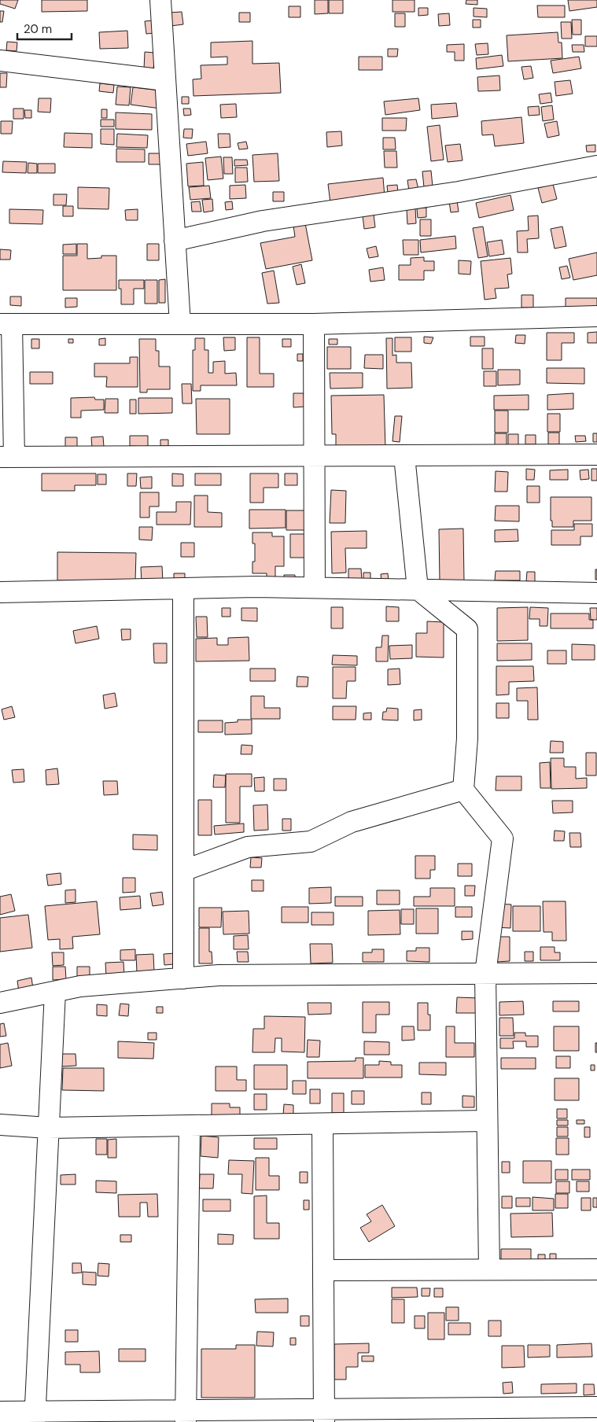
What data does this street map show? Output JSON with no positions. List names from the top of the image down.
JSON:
{
  "scale_bar": "20 m"
}
